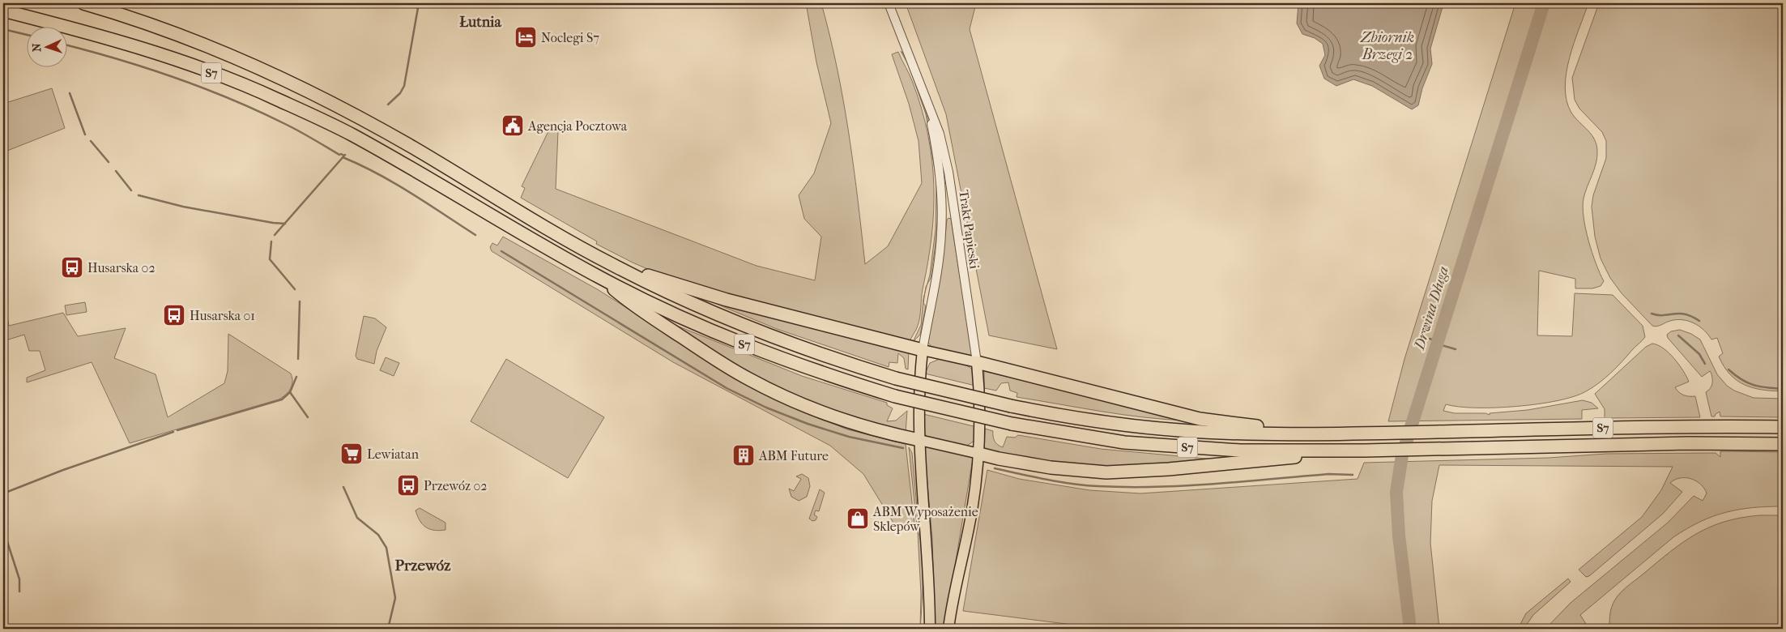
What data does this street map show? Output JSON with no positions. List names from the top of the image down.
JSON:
{
  "streets": {
    "highway": ["S7"],
    "street": ["Trakt Papieski"]
  },
  "districts": ["Łutnia", "Przewóz"],
  "water": ["Zbiornik Brzegi 2", "Drwina Długa"],
  "places": {
    "hotel": ["Noclegi S7"],
    "public building": ["Agencja Pocztowa"],
    "bus stop": ["Husarska 02", "Husarska 01", "Przewóz 02"],
    "supermarket": ["Lewiatan"],
    "building": ["ABM Future"],
    "shop": ["ABM Wyposażenie Sklepów"]
  },
  "north": "left"
}
